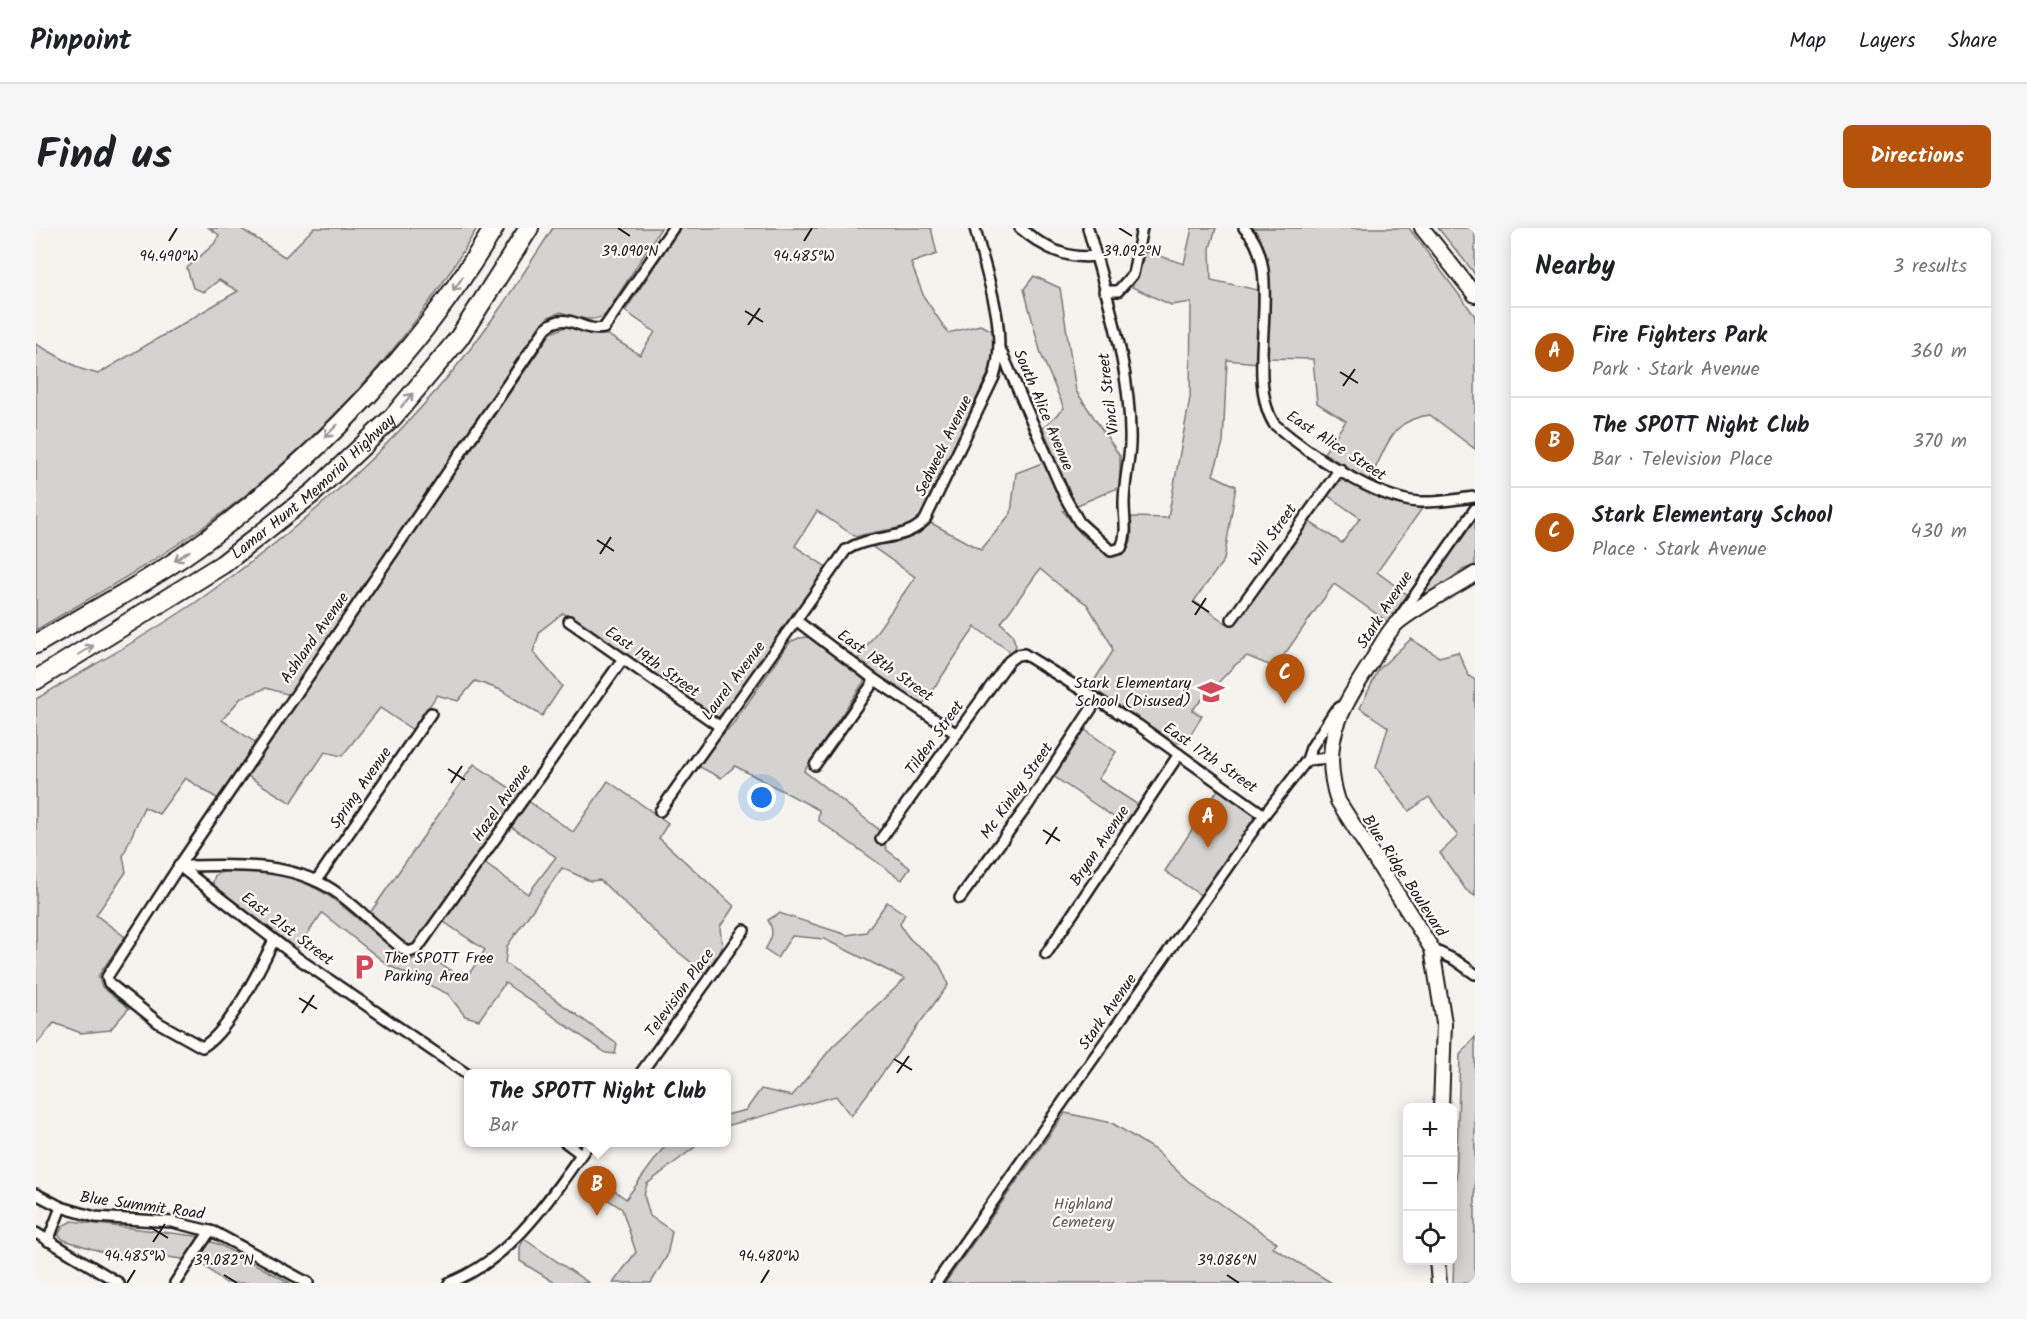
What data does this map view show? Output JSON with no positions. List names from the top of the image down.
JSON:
{
  "streets": {
    "highway": ["Lamar Hunt Memorial Highway"],
    "main road": ["Stark Avenue", "Blue Ridge Boulevard"],
    "street": [
      "Vincil Street",
      "South Alice Avenue",
      "Sedweek Avenue",
      "East Alice Street",
      "Will Street",
      "Ashland Avenue",
      "East 19th Street",
      "East 18th Street",
      "Laurel Avenue",
      "Tilden Street",
      "East 17th Street",
      "Spring Avenue",
      "Mc Kinley Street",
      "Hazel Avenue",
      "Bryan Avenue",
      "East 21st Street",
      "Television Place",
      "Blue Summit Road"
    ]
  },
  "crossings": [
    ["Vincil Street", "South Alice Avenue"],
    ["South Alice Avenue", "Sedweek Avenue"],
    ["Sedweek Avenue", "East 18th Street"],
    ["Sedweek Avenue", "Laurel Avenue"],
    ["East Alice Street", "Will Street"],
    ["Stark Avenue", "East 17th Street"],
    ["Stark Avenue", "Blue Ridge Boulevard"],
    ["Ashland Avenue", "East 21st Street"],
    ["East 19th Street", "Laurel Avenue"],
    ["East 19th Street", "Hazel Avenue"],
    ["East 18th Street", "Laurel Avenue"],
    ["East 18th Street", "Tilden Street"],
    ["Tilden Street", "East 17th Street"],
    ["East 17th Street", "Mc Kinley Street"],
    ["East 17th Street", "Bryan Avenue"],
    ["Spring Avenue", "Hazel Avenue"]
  ],
  "parks": ["Highland Cemetery"],
  "places": {
    "school or university": ["Stark Elementary School (Disused)"],
    "parking": ["The SPOTT Free Parking Area"]
  },
  "page": {
    "header": "Pinpoint",
    "nav": ["Map", "Layers", "Share"],
    "title": "Find us",
    "buttons": "Directions",
    "heading": ["Nearby", "3 results"],
    "list": [
      {
        "mark": "A",
        "name": "Fire Fighters Park",
        "note": "Park · Stark Avenue",
        "value": "360 m"
      },
      {
        "mark": "B",
        "name": "The SPOTT Night Club",
        "note": "Bar · Television Place",
        "value": "370 m"
      },
      {
        "mark": "C",
        "name": "Stark Elementary School",
        "note": "Place · Stark Avenue",
        "value": "430 m"
      }
    ],
    "pins": ["C", "A", "B"],
    "popup": ["The SPOTT Night Club", "Bar"],
    "map_buttons": ["+", "−"]
  },
  "coordinates": [
    "39.090°N",
    "39.092°N",
    "94.490°W",
    "94.485°W",
    "94.480°W",
    "39.082°N",
    "39.086°N"
  ]
}
